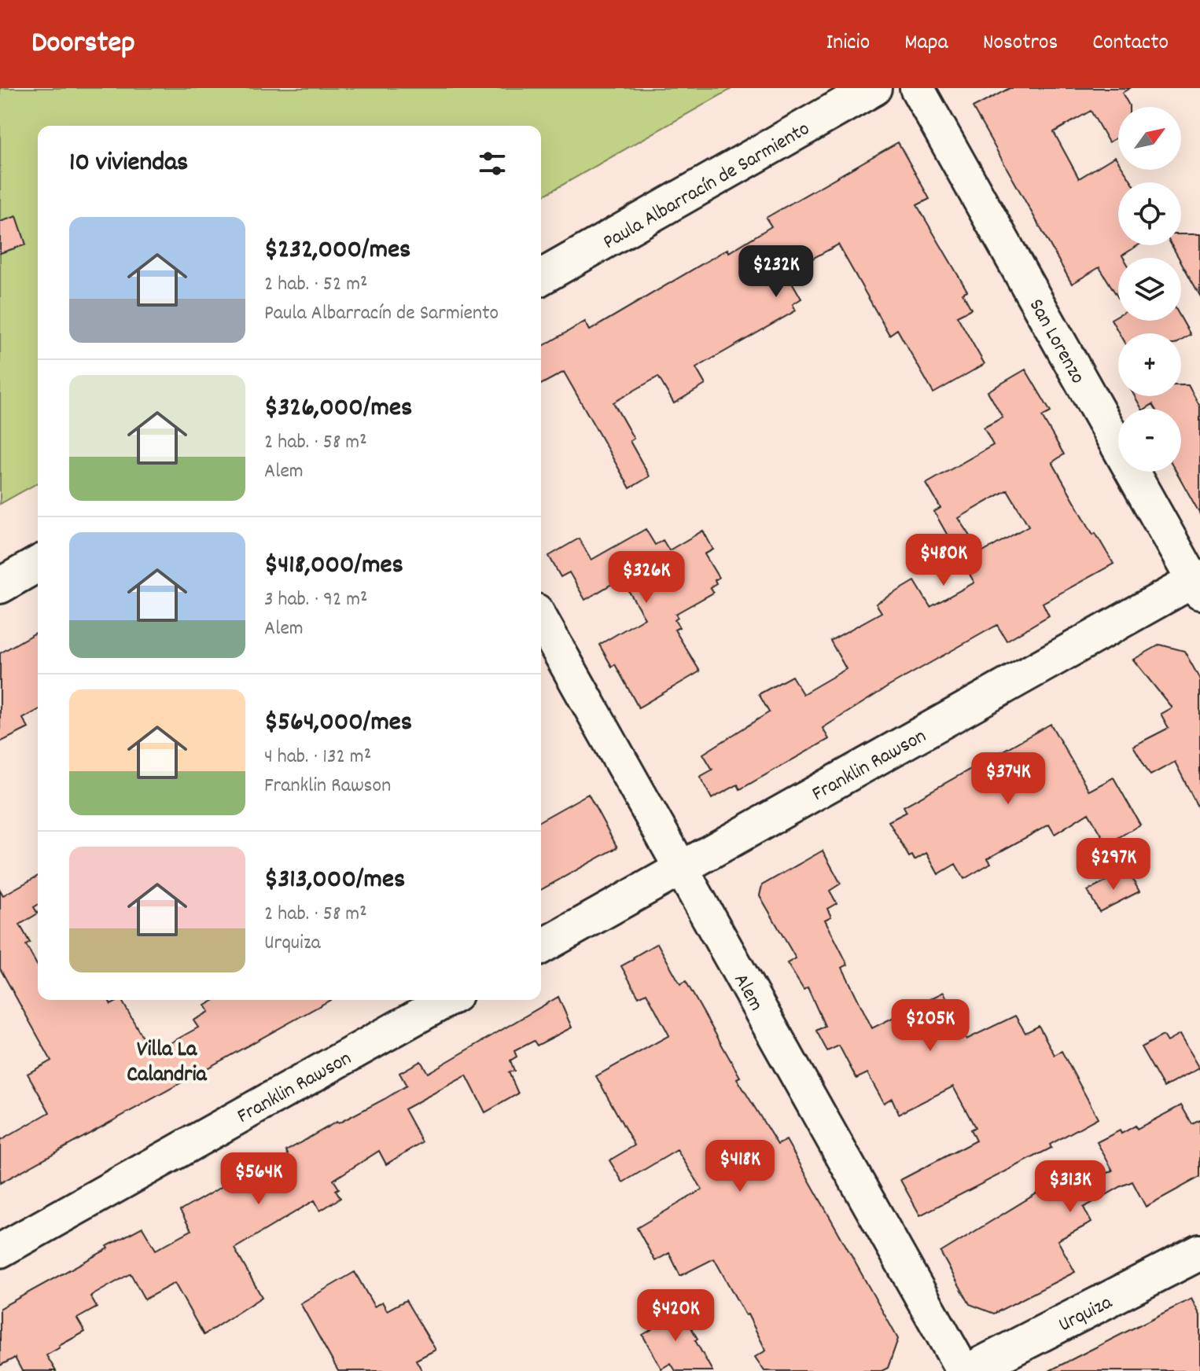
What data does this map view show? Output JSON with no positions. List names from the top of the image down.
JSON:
{
  "streets": {
    "main road": ["Paula Albarracín de Sarmiento", "Urquiza"],
    "street": ["San Lorenzo", "Franklin Rawson", "Alem"]
  },
  "crossings": [
    ["San Lorenzo", "Franklin Rawson"],
    ["Franklin Rawson", "Alem"]
  ],
  "districts": ["Villa La Calandria"],
  "north": "top right",
  "page": {
    "header": "Doorstep",
    "nav": [
      "Inicio",
      "Mapa",
      "Nosotros",
      "Contacto"
    ],
    "map_buttons": ["+", "−"],
    "heading": "10 viviendas",
    "list": [
      {
        "name": "$232,000/mes",
        "note": "2 hab. · 52 m² · Paula Albarracín de Sarmiento"
      },
      {
        "name": "$326,000/mes",
        "note": "2 hab. · 58 m² · Alem"
      },
      {
        "name": "$418,000/mes",
        "note": "3 hab. · 92 m² · Alem"
      },
      {
        "name": "$564,000/mes",
        "note": "4 hab. · 132 m² · Franklin Rawson"
      },
      {
        "name": "$313,000/mes",
        "note": "2 hab. · 58 m² · Urquiza"
      }
    ],
    "price": [
      "$232K",
      "$480K",
      "$326K",
      "$374K",
      "$297K",
      "$205K",
      "$418K",
      "$564K",
      "$313K",
      "$420K"
    ]
  }
}
